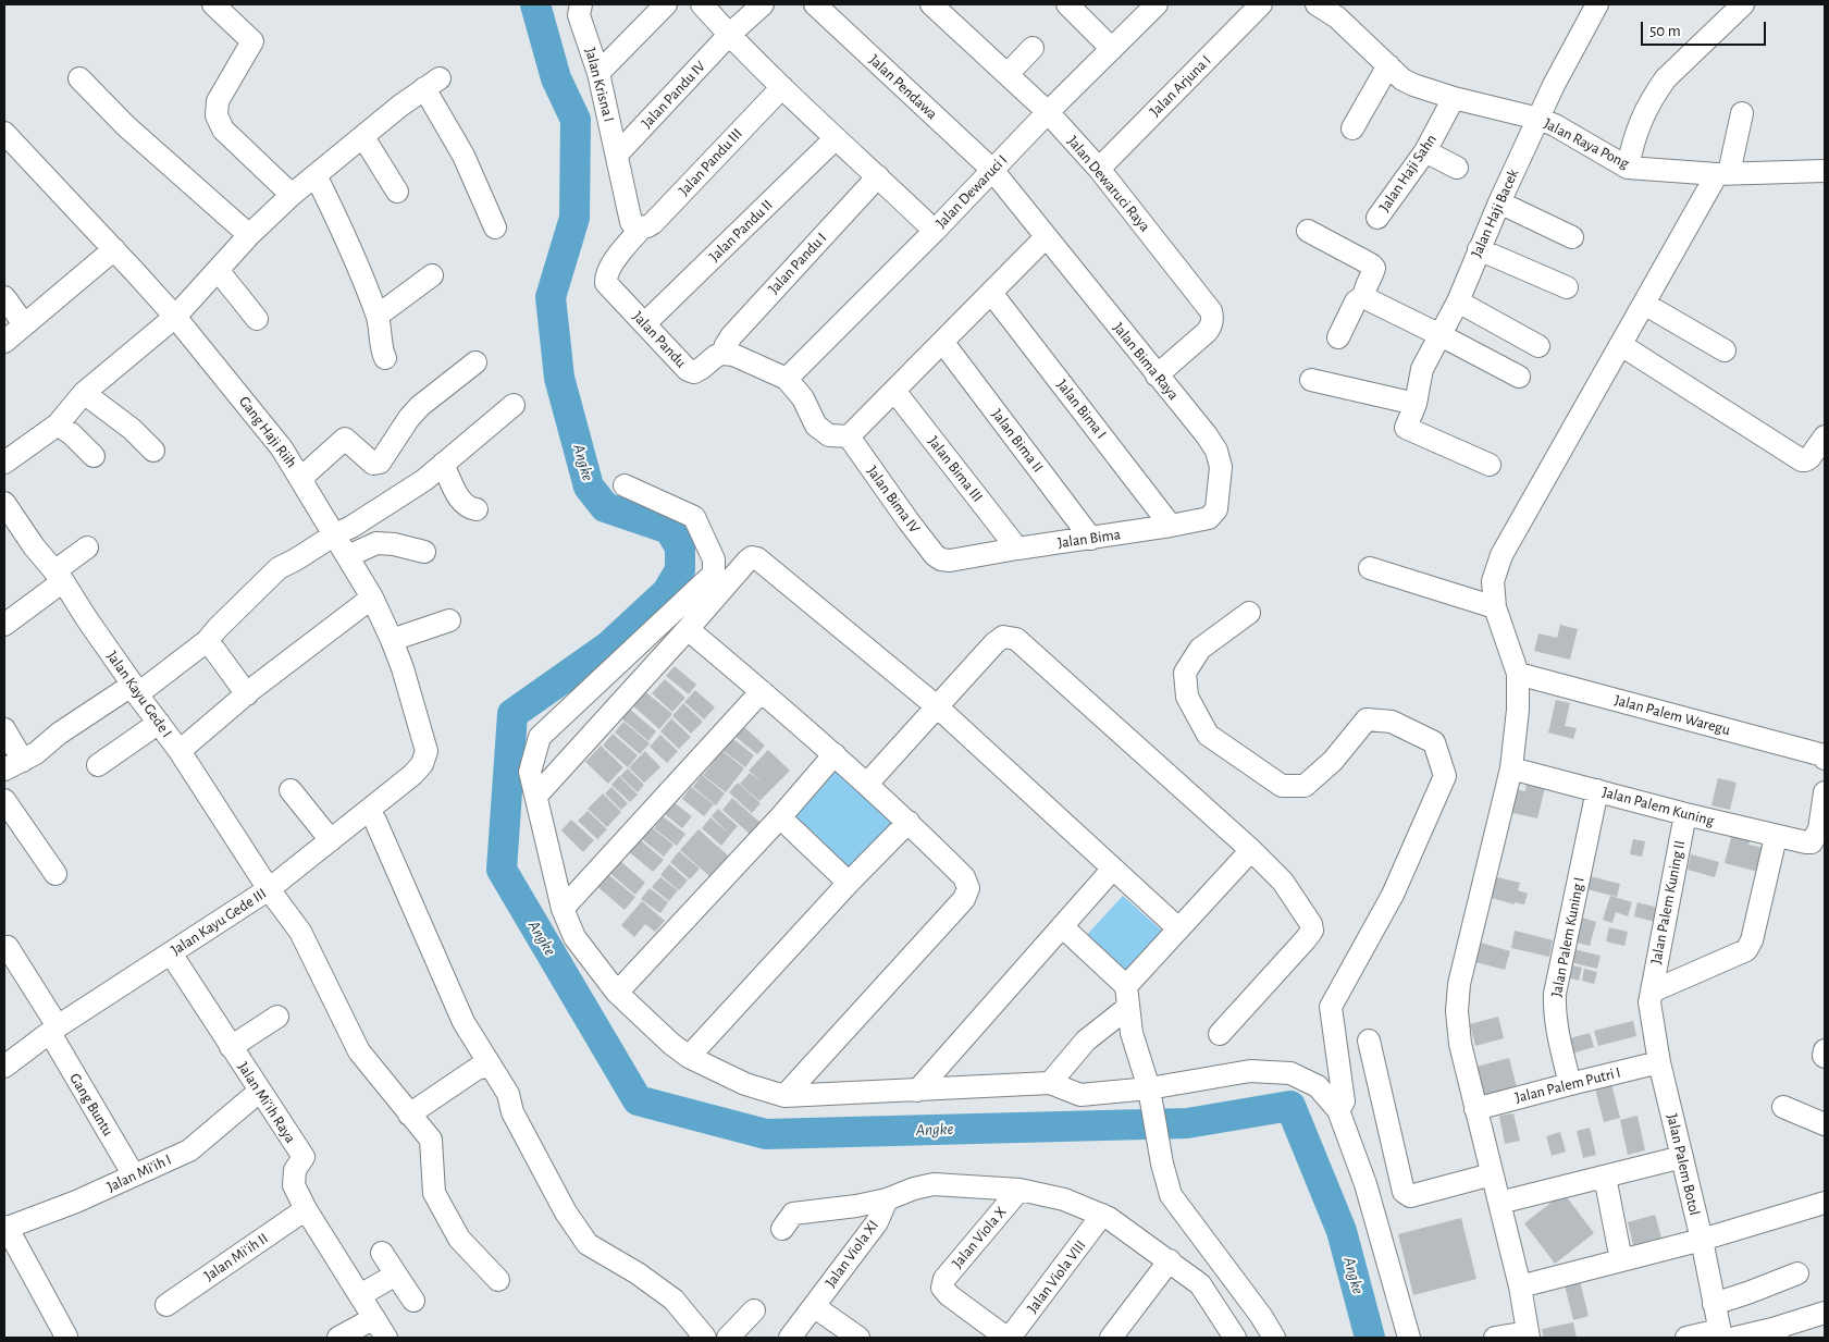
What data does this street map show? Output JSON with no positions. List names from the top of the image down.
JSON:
{
  "streets": {
    "street": [
      "Jalan Krisna I",
      "Jalan Arjuna I",
      "Jalan Pendawa",
      "Jalan Pandu IV",
      "Jalan Raya Pong",
      "Jalan Pandu III",
      "Jalan Haji Sahn",
      "Jalan Dewaruci Raya",
      "Jalan Dewaruci I",
      "Jalan Haji Bacek",
      "Jalan Pandu II",
      "Jalan Pandu I",
      "Jalan Pandu",
      "Jalan Bima Raya",
      "Jalan Bima I",
      "Gang Haji Riih",
      "Jalan Bima II",
      "Jalan Bima III",
      "Jalan Bima IV",
      "Jalan Bima",
      "Jalan Kayu Gede I",
      "Jalan Palem Waregu",
      "Jalan Palem Kuning",
      "Jalan Palem Kuning II",
      "Jalan Kayu Gede III",
      "Jalan Palem Kuning I",
      "Jalan Palem Putri I",
      "Jalan Mi'ih Raya",
      "Gang Buntu",
      "Jalan Palem Botol",
      "Jalan Mi'ih I",
      "Jalan Viola X",
      "Jalan Viola XI",
      "Jalan Mi'ih II",
      "Jalan Viola VIII"
    ]
  },
  "crossings": [
    ["Jalan Krisna I", "Jalan Pandu IV"],
    ["Jalan Arjuna I", "Jalan Dewaruci Raya"],
    ["Jalan Pendawa", "Jalan Dewaruci I"],
    ["Jalan Pendawa", "Jalan Bima Raya"],
    ["Jalan Raya Pong", "Jalan Haji Sahn"],
    ["Jalan Raya Pong", "Jalan Haji Bacek"],
    ["Jalan Pandu III", "Jalan Pandu"],
    ["Jalan Dewaruci Raya", "Jalan Dewaruci I"],
    ["Jalan Dewaruci Raya", "Jalan Bima Raya"],
    ["Jalan Dewaruci I", "Jalan Bima Raya"],
    ["Jalan Pandu II", "Jalan Pandu"],
    ["Jalan Pandu I", "Jalan Pandu"],
    ["Jalan Bima Raya", "Jalan Bima"],
    ["Jalan Bima I", "Jalan Bima"],
    ["Gang Haji Riih", "Jalan Kayu Gede III"],
    ["Jalan Bima II", "Jalan Bima"],
    ["Jalan Bima III", "Jalan Bima"],
    ["Jalan Bima IV", "Jalan Bima"],
    ["Jalan Kayu Gede I", "Jalan Kayu Gede III"],
    ["Jalan Palem Kuning", "Jalan Palem Kuning II"],
    ["Jalan Palem Kuning", "Jalan Palem Kuning I"],
    ["Jalan Palem Kuning II", "Jalan Palem Botol"],
    ["Jalan Kayu Gede III", "Jalan Mi'ih Raya"],
    ["Jalan Kayu Gede III", "Gang Buntu"],
    ["Jalan Palem Kuning I", "Jalan Palem Putri I"],
    ["Jalan Palem Putri I", "Jalan Palem Botol"],
    ["Jalan Mi'ih Raya", "Jalan Mi'ih I"],
    ["Jalan Mi'ih Raya", "Jalan Mi'ih II"],
    ["Gang Buntu", "Jalan Mi'ih I"],
    ["Jalan Viola X", "Jalan Viola VIII"]
  ],
  "water": ["Angke"],
  "scale_bar": "50 m"
}
